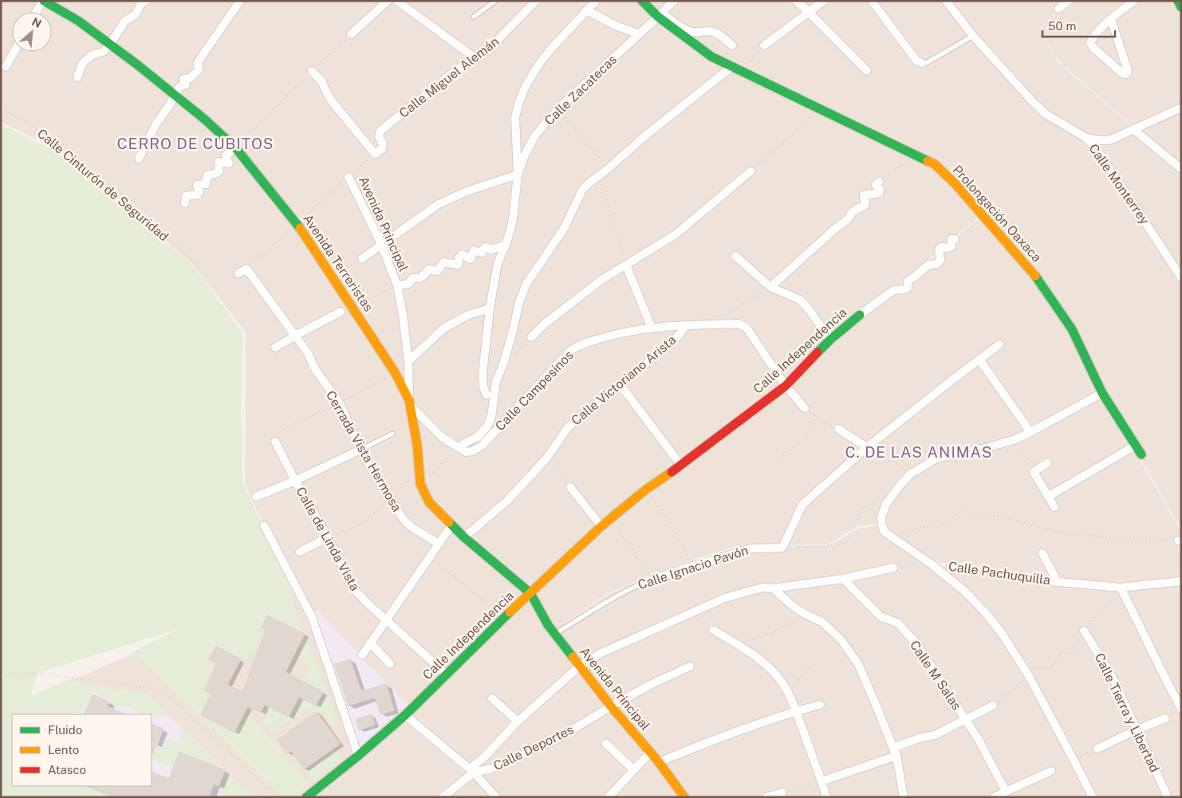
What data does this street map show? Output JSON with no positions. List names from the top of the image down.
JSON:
{
  "streets": {
    "street": [
      "Calle Miguel Alemán",
      "Calle Zacatecas",
      "Calle Monterrey",
      "Prolongación Oaxaca",
      "Avenida Principal",
      "Avenida Terreristas",
      "Calle Independencia",
      "Calle Victoriano Arista",
      "Calle Campesinos",
      "Cerrada Vista Hermosa",
      "Calle de Linda Vista",
      "Calle Ignacio Pavón",
      "Calle Pachuquilla",
      "Calle M Salas",
      "Calle Tierra y Libertad",
      "Calle Deportes"
    ],
    "path": ["Calle Cinturón de Seguridad"]
  },
  "crossings": [
    ["Calle Zacatecas", "Prolongación Oaxaca"],
    ["Avenida Principal", "Avenida Terreristas"],
    ["Avenida Principal", "Calle Independencia"],
    ["Avenida Principal", "Calle Ignacio Pavón"],
    ["Avenida Principal", "Calle Deportes"],
    ["Avenida Terreristas", "Calle Independencia"],
    ["Avenida Terreristas", "Calle Victoriano Arista"],
    ["Calle Independencia", "Calle Campesinos"],
    ["Calle Independencia", "Calle de Linda Vista"],
    ["Calle Victoriano Arista", "Calle Campesinos"]
  ],
  "districts": ["CERRO DE CUBITOS", "C. DE LAS ANIMAS"],
  "legend": ["Fluido", "Lento", "Atasco"],
  "scale_bar": "50 m",
  "north": "top right"
}
